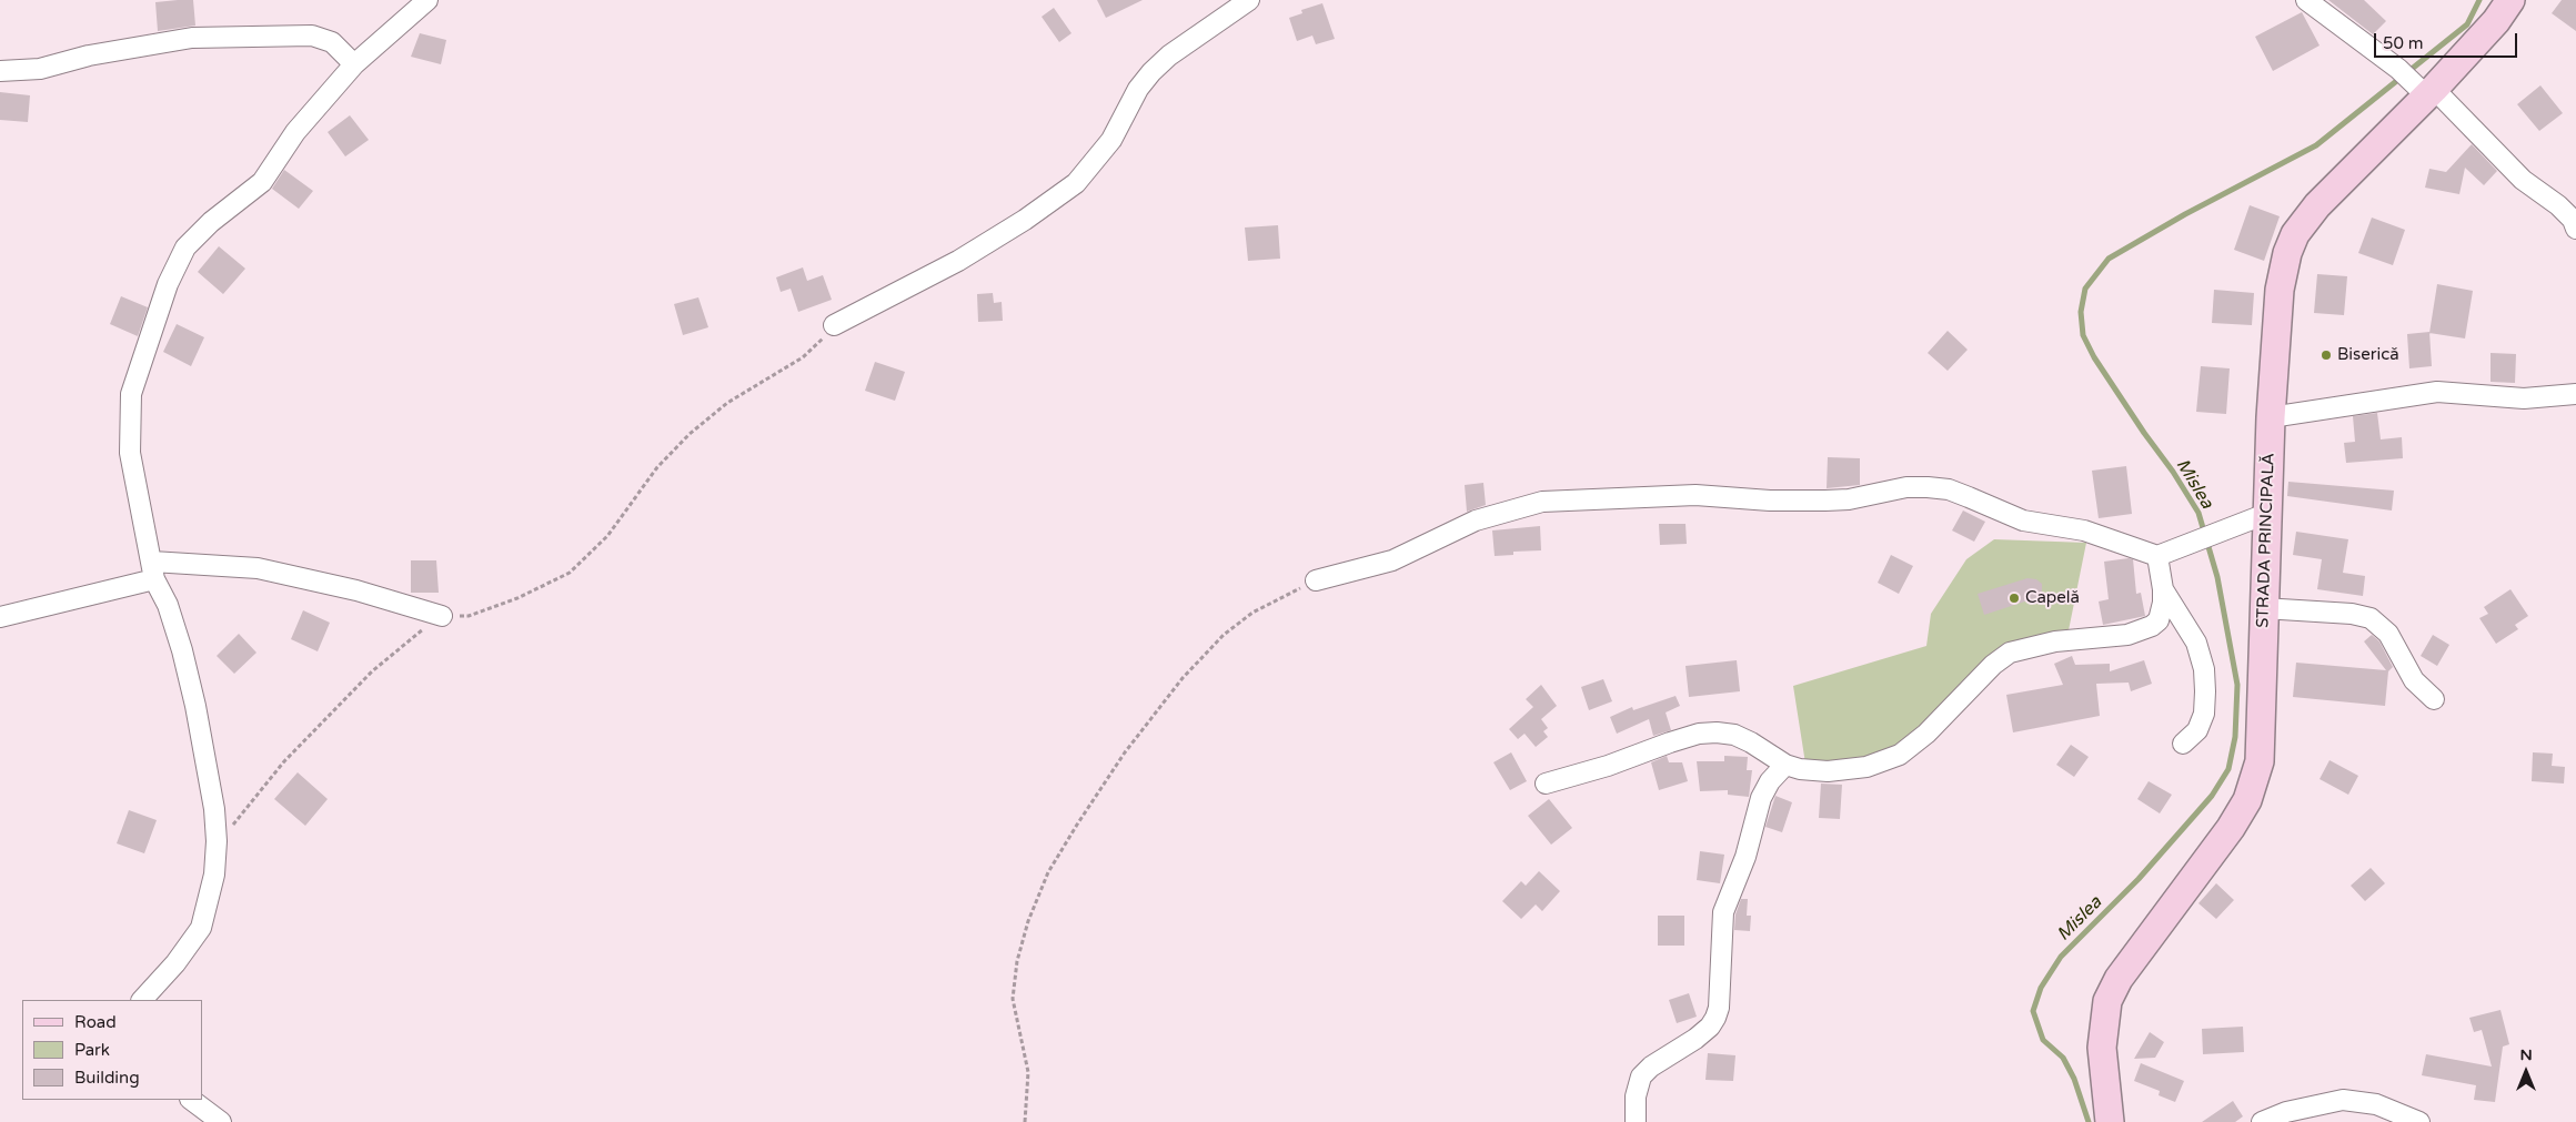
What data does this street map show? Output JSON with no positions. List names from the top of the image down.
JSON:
{
  "streets": {
    "main road": ["STRADA PRINCIPALĂ"]
  },
  "water": ["Mislea"],
  "places": ["Biserică", "Capelă"],
  "legend": ["Road", "Park", "Building"],
  "scale_bar": "50 m",
  "north": "top"
}
